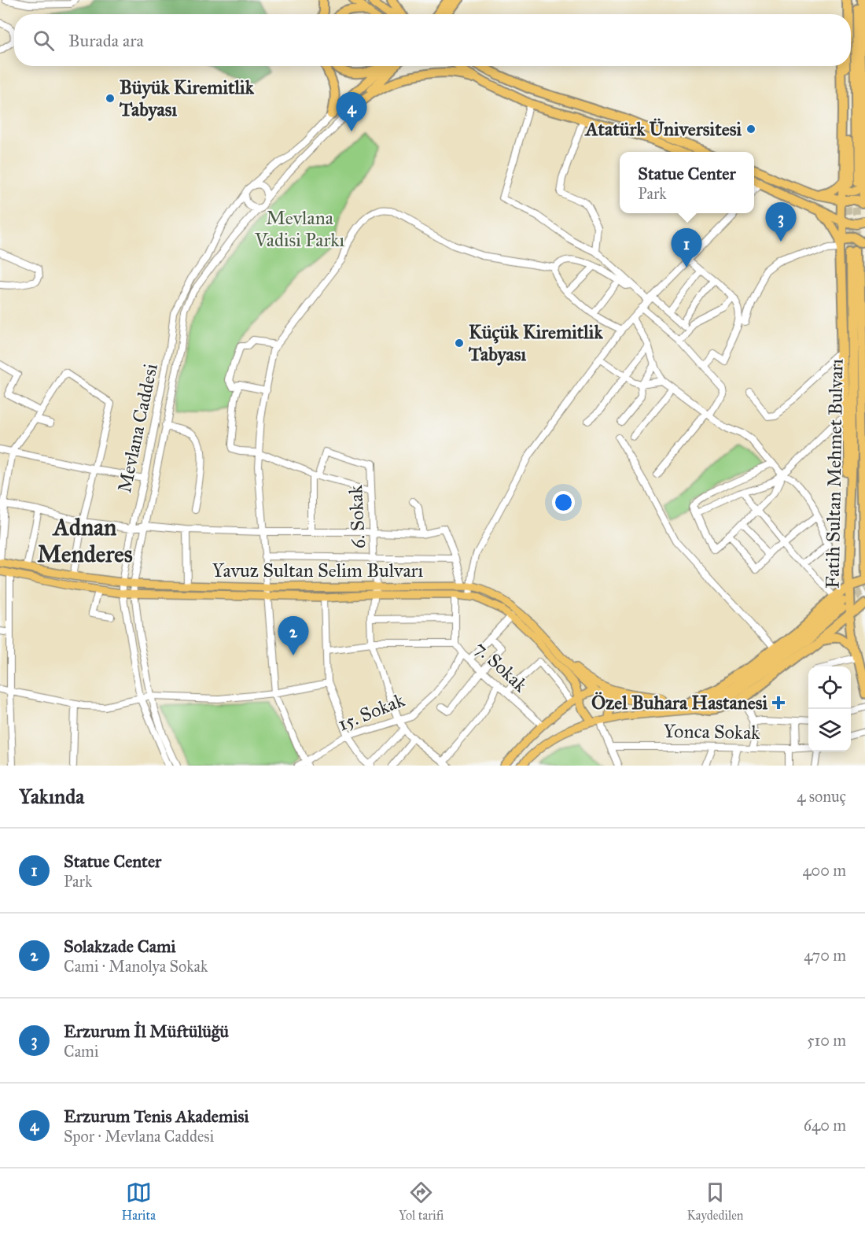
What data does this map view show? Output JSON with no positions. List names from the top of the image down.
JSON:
{
  "streets": {
    "highway": ["Fatih Sultan Mehmet Bulvarı"],
    "main road": ["Yavuz Sultan Selim Bulvarı"],
    "street": [
      "Mevlana Caddesi",
      "6. Sokak",
      "7. Sokak",
      "15. Sokak",
      "Yonca Sokak"
    ]
  },
  "crossings": [
    ["Mevlana Caddesi", "Yavuz Sultan Selim Bulvarı"],
    ["6. Sokak", "Yavuz Sultan Selim Bulvarı"],
    ["6. Sokak", "15. Sokak"],
    ["Yavuz Sultan Selim Bulvarı", "7. Sokak"],
    ["7. Sokak", "15. Sokak"]
  ],
  "districts": ["Adnan Menderes"],
  "parks": ["Mevlana Vadisi Parkı"],
  "places": {
    "other": ["Büyük Kiremitlik Tabyası", "Atatürk Üniversitesi", "Küçük Kiremitlik Tabyası"],
    "health": ["Özel Buhara Hastanesi"]
  },
  "page": {
    "search": "Burada ara",
    "pins": [
      "4",
      "3",
      "1",
      "2"
    ],
    "popup": ["Statue Center", "Park"],
    "heading": ["Yakında", "4 sonuç"],
    "list": [
      {
        "mark": "1",
        "name": "Statue Center",
        "note": "Park",
        "value": "400 m"
      },
      {
        "mark": "2",
        "name": "Solakzade Cami",
        "note": "Cami · Manolya Sokak",
        "value": "470 m"
      },
      {
        "mark": "3",
        "name": "Erzurum İl Müftülüğü",
        "note": "Cami",
        "value": "510 m"
      },
      {
        "mark": "4",
        "name": "Erzurum Tenis Akademisi",
        "note": "Spor · Mevlana Caddesi",
        "value": "640 m"
      }
    ],
    "nav": ["Harita", "Yol tarifi", "Kaydedilen"]
  }
}
